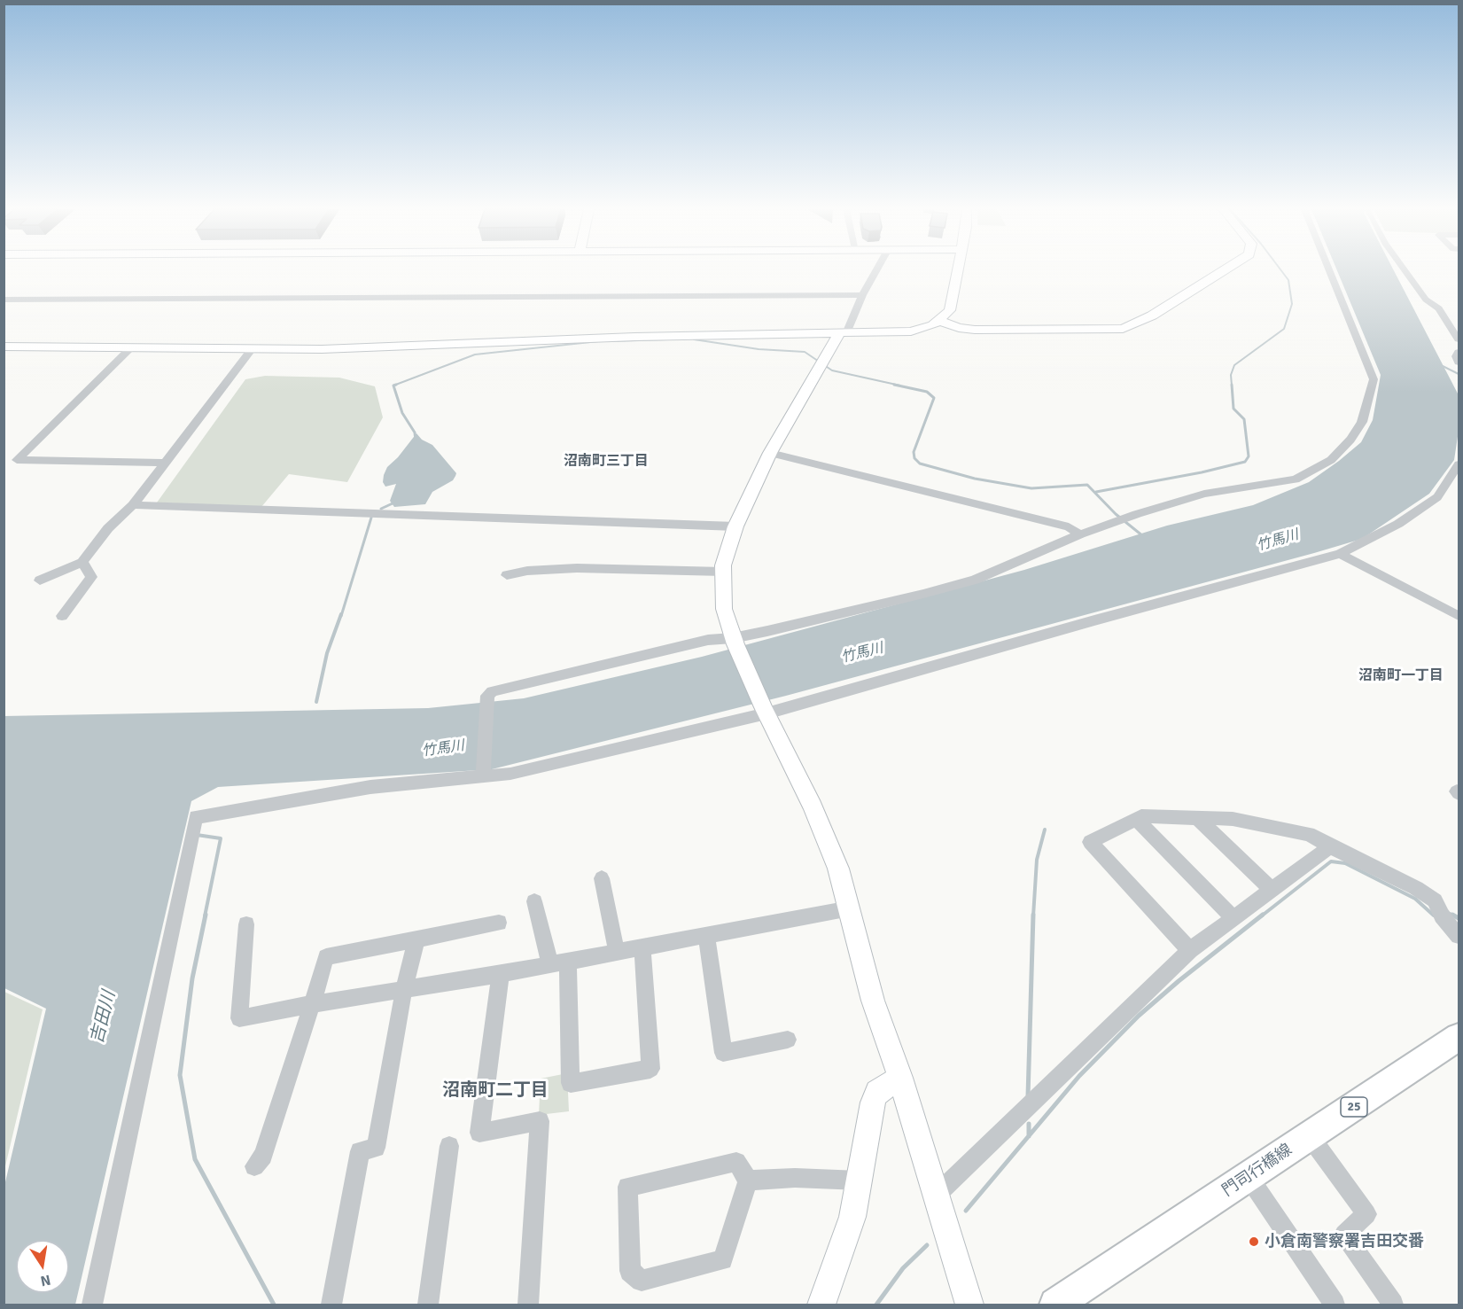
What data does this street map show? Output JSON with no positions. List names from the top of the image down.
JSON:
{
  "streets": {
    "main road": ["25", "門司行橋線"]
  },
  "districts": ["沼南町三丁目", "沼南町一丁目", "沼南町二丁目"],
  "water": ["竹馬川", "吉田川"],
  "places": ["小倉南警察署吉田交番"],
  "north": "bottom"
}
